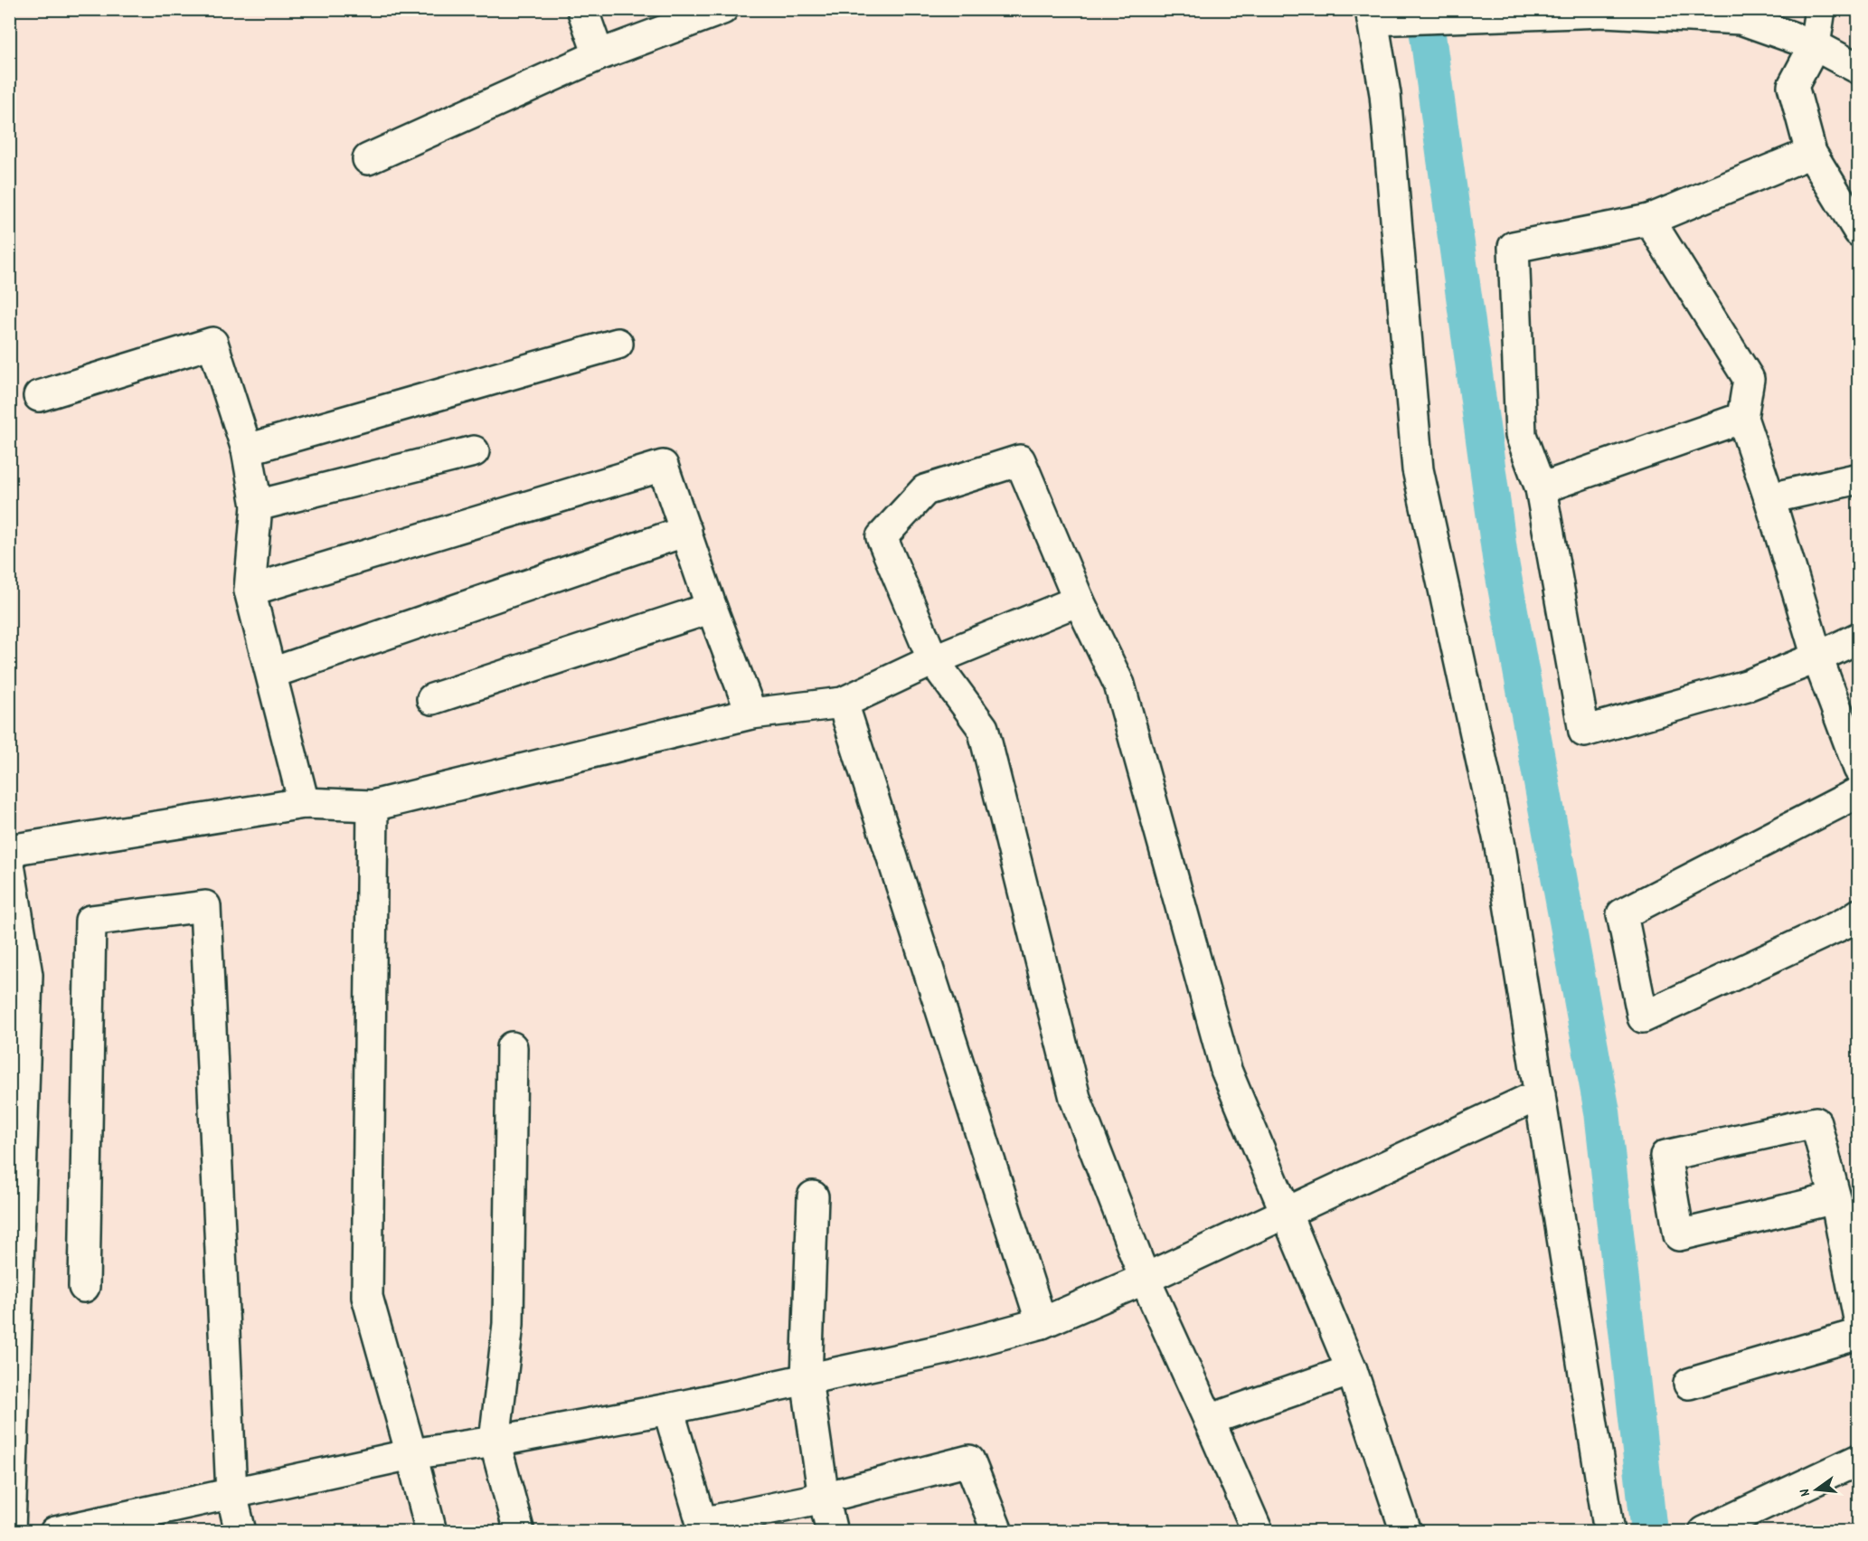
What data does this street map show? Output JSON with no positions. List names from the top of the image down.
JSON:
{
  "north": "left"
}
